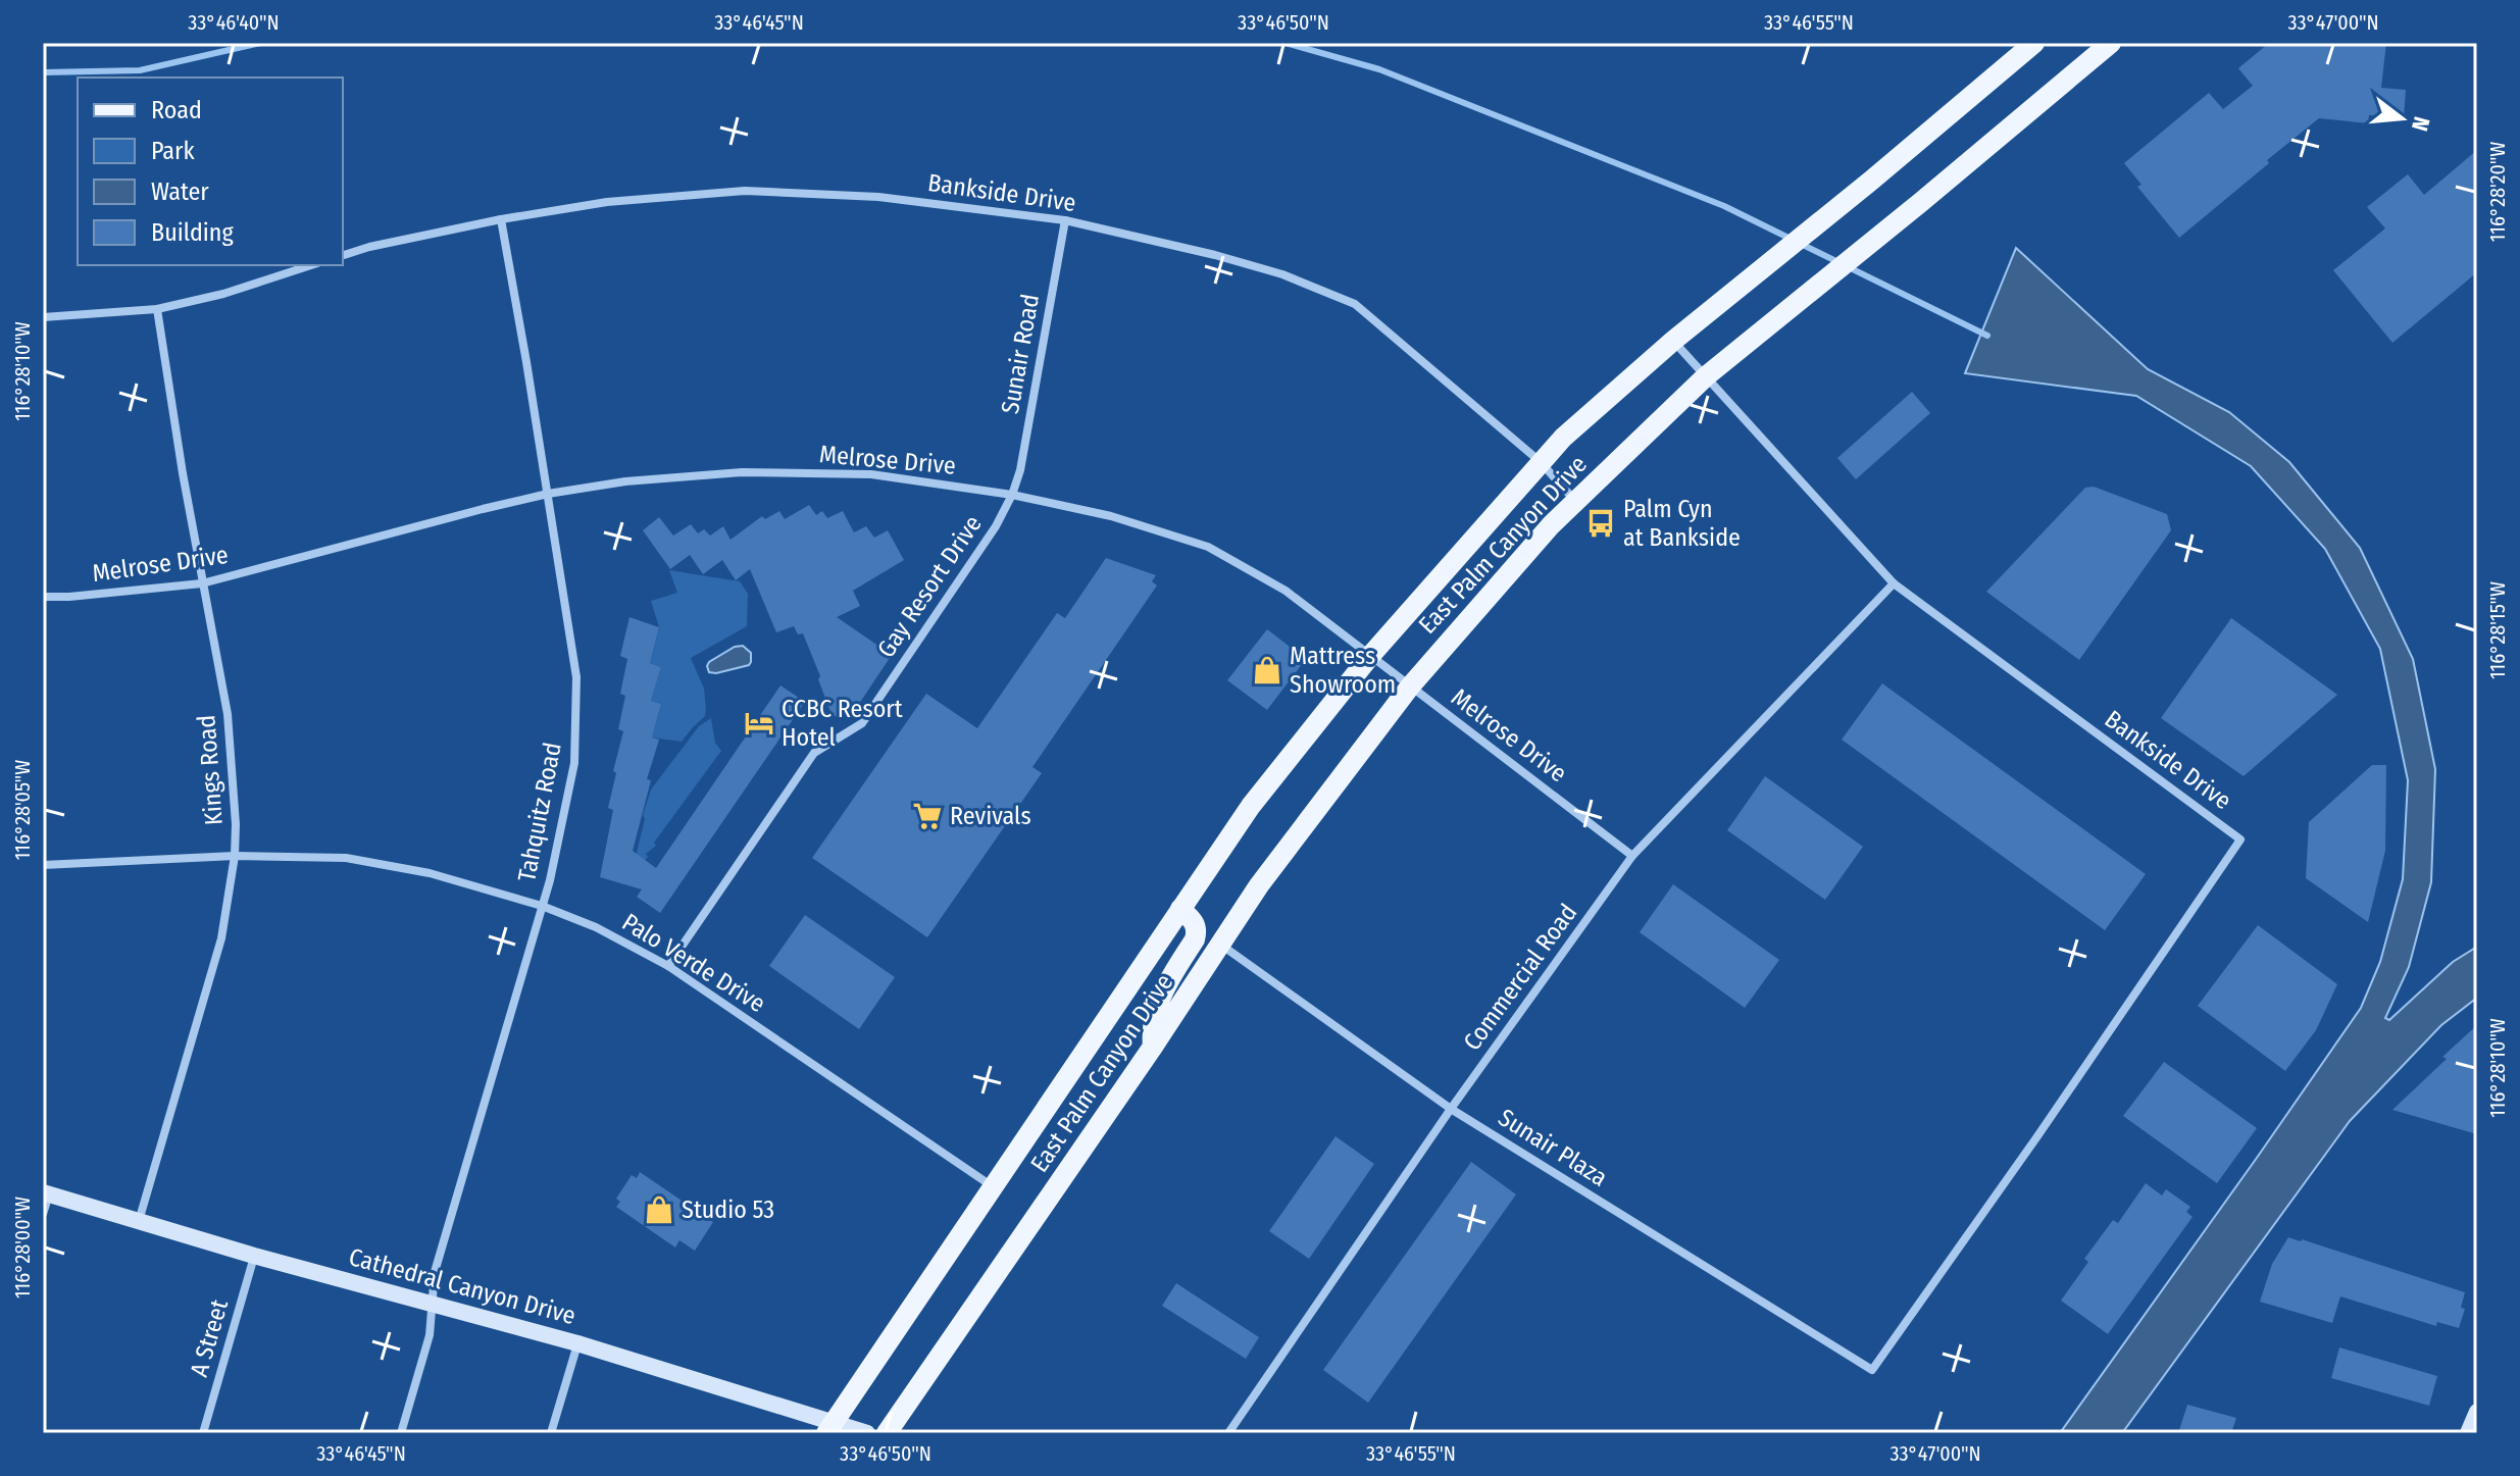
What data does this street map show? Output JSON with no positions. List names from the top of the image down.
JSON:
{
  "streets": {
    "main road": ["East Palm Canyon Drive"],
    "street": [
      "Bankside Drive",
      "Sunair Road",
      "Melrose Drive",
      "Gay Resort Drive",
      "Kings Road",
      "Tahquitz Road",
      "Palo Verde Drive",
      "Commercial Road",
      "Sunair Plaza",
      "Cathedral Canyon Drive",
      "A Street"
    ]
  },
  "crossings": [
    ["Bankside Drive", "Sunair Road"],
    ["Bankside Drive", "East Palm Canyon Drive"],
    ["Bankside Drive", "Tahquitz Road"],
    ["Bankside Drive", "Commercial Road"],
    ["Bankside Drive", "Sunair Plaza"],
    ["Sunair Road", "Melrose Drive"],
    ["Sunair Road", "Gay Resort Drive"],
    ["Melrose Drive", "East Palm Canyon Drive"],
    ["Melrose Drive", "Gay Resort Drive"],
    ["Melrose Drive", "Kings Road"],
    ["Melrose Drive", "Tahquitz Road"],
    ["Melrose Drive", "Commercial Road"],
    ["East Palm Canyon Drive", "Palo Verde Drive"],
    ["East Palm Canyon Drive", "Sunair Plaza"],
    ["East Palm Canyon Drive", "Cathedral Canyon Drive"],
    ["Gay Resort Drive", "Palo Verde Drive"],
    ["Kings Road", "Palo Verde Drive"],
    ["Kings Road", "Cathedral Canyon Drive"],
    ["Tahquitz Road", "Palo Verde Drive"],
    ["Tahquitz Road", "Cathedral Canyon Drive"],
    ["Commercial Road", "Sunair Plaza"],
    ["Cathedral Canyon Drive", "A Street"]
  ],
  "places": {
    "bus stop": ["Palm Cyn at Bankside"],
    "shop": ["Mattress Showroom", "Studio 53"],
    "hotel": ["CCBC Resort Hotel"],
    "supermarket": ["Revivals"]
  },
  "legend": [
    "Road",
    "Park",
    "Water",
    "Building"
  ],
  "north": "right",
  "coordinates": [
    "33°46'40\"N",
    "33°46'45\"N",
    "33°46'50\"N",
    "33°46'55\"N",
    "33°47'00\"N",
    "116°28'20\"W",
    "116°28'10\"W",
    "116°28'15\"W",
    "116°28'05\"W",
    "116°28'00\"W"
  ]
}
